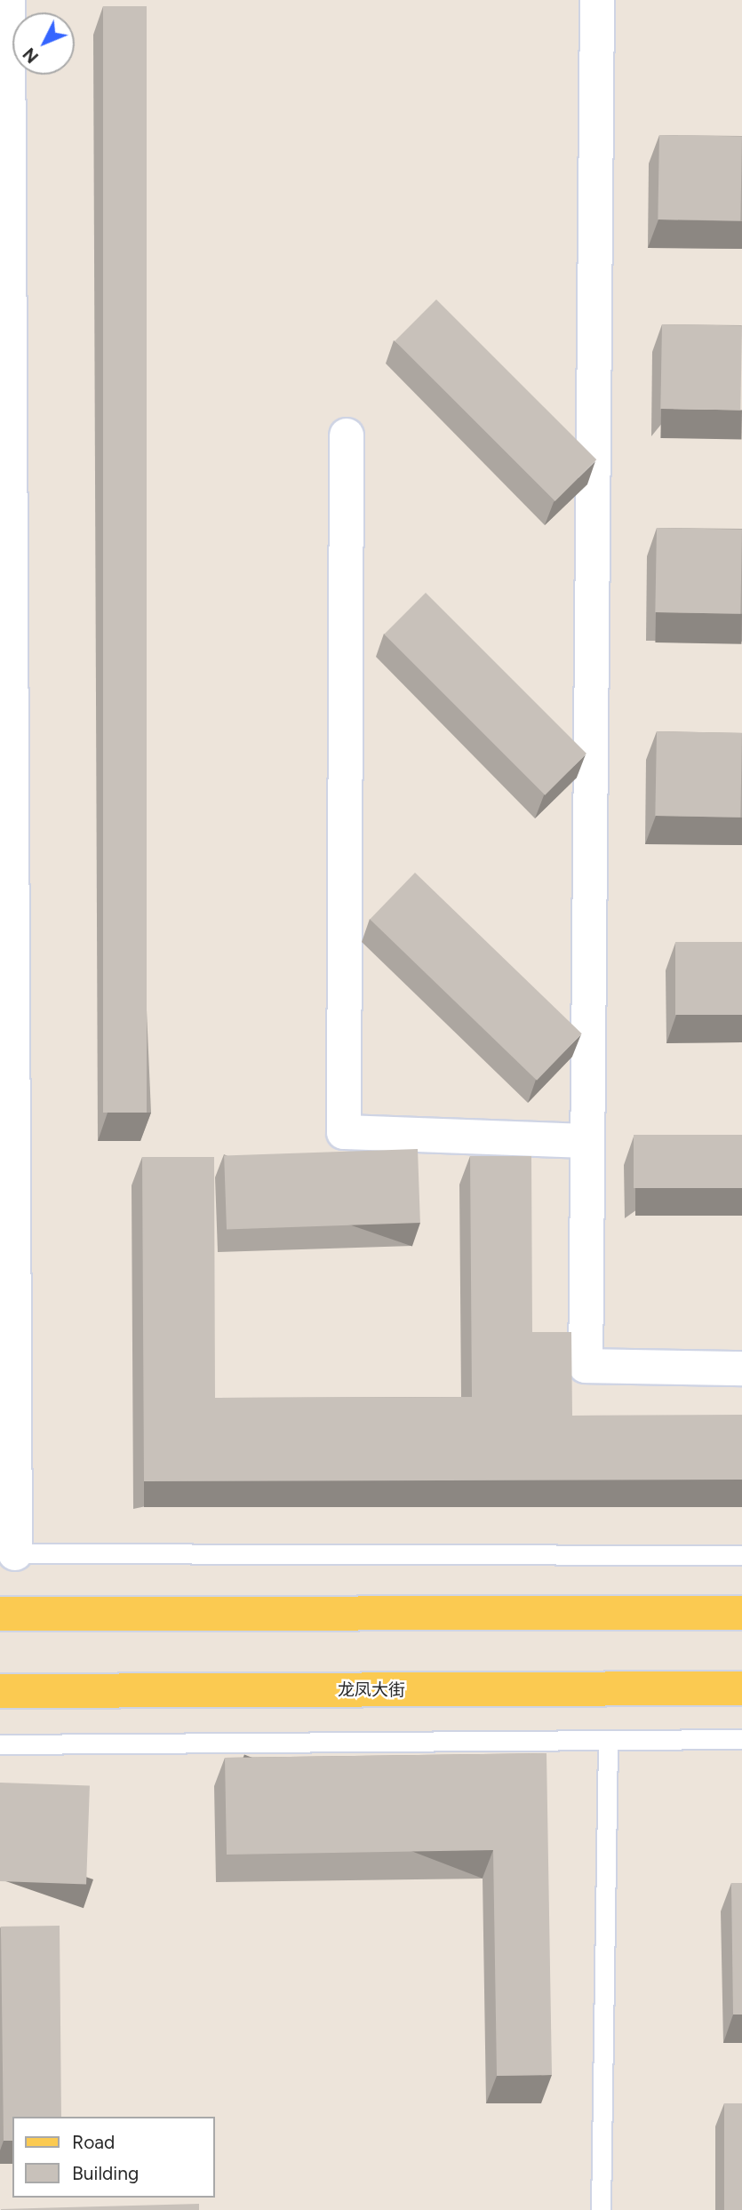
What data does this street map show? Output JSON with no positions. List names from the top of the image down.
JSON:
{
  "streets": {
    "main road": ["龙凤大街"]
  },
  "legend": ["Road", "Building"],
  "north": "bottom left"
}
